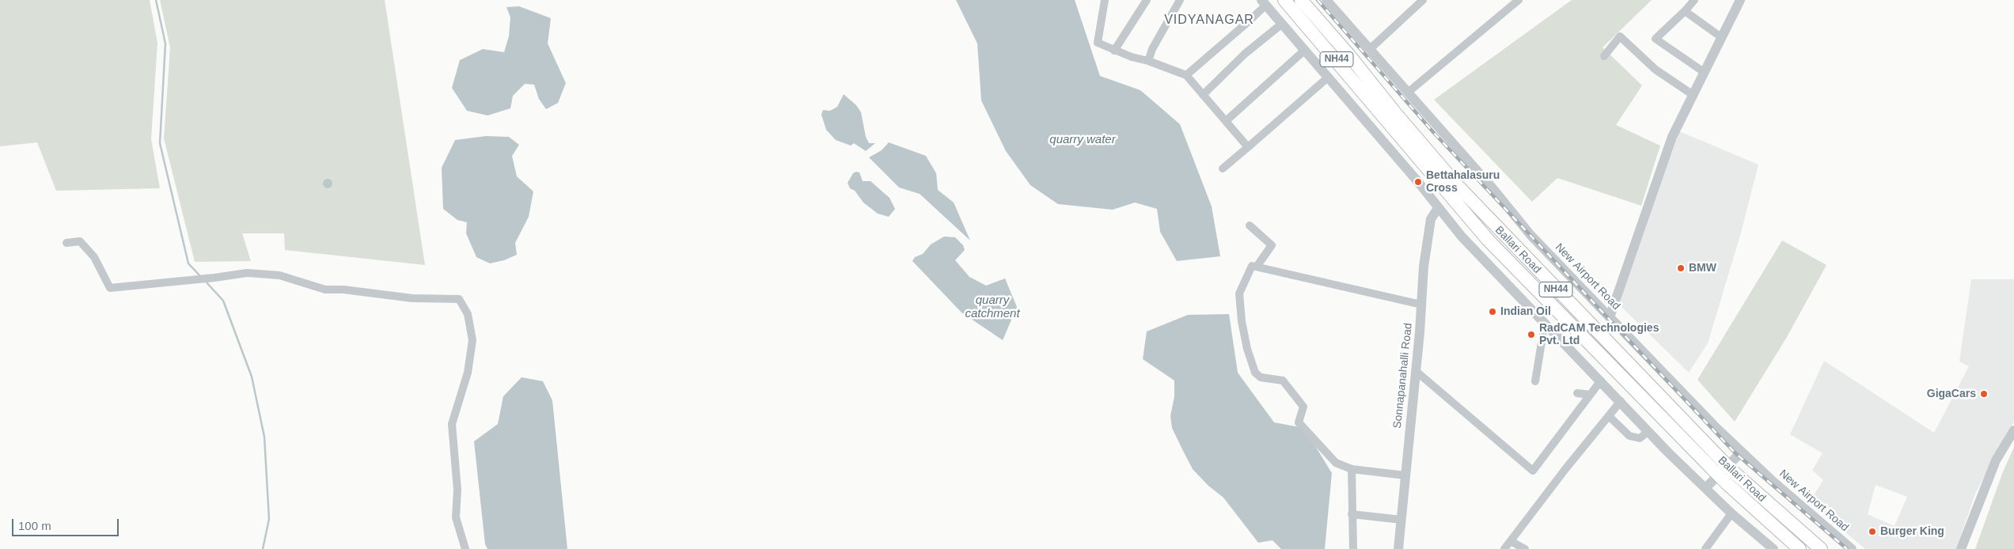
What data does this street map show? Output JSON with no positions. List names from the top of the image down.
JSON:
{
  "streets": {
    "highway": ["NH44", "Ballari Road"],
    "street": ["New Airport Road", "Sonnapanahalli Road"]
  },
  "districts": ["VIDYANAGAR"],
  "water": ["quarry water", "quarry catchment"],
  "places": [
    "Bettahalasuru Cross",
    "BMW",
    "Indian Oil",
    "RadCAM Technologies Pvt. Ltd",
    "GigaCars",
    "Burger King"
  ],
  "scale_bar": "100 m"
}
